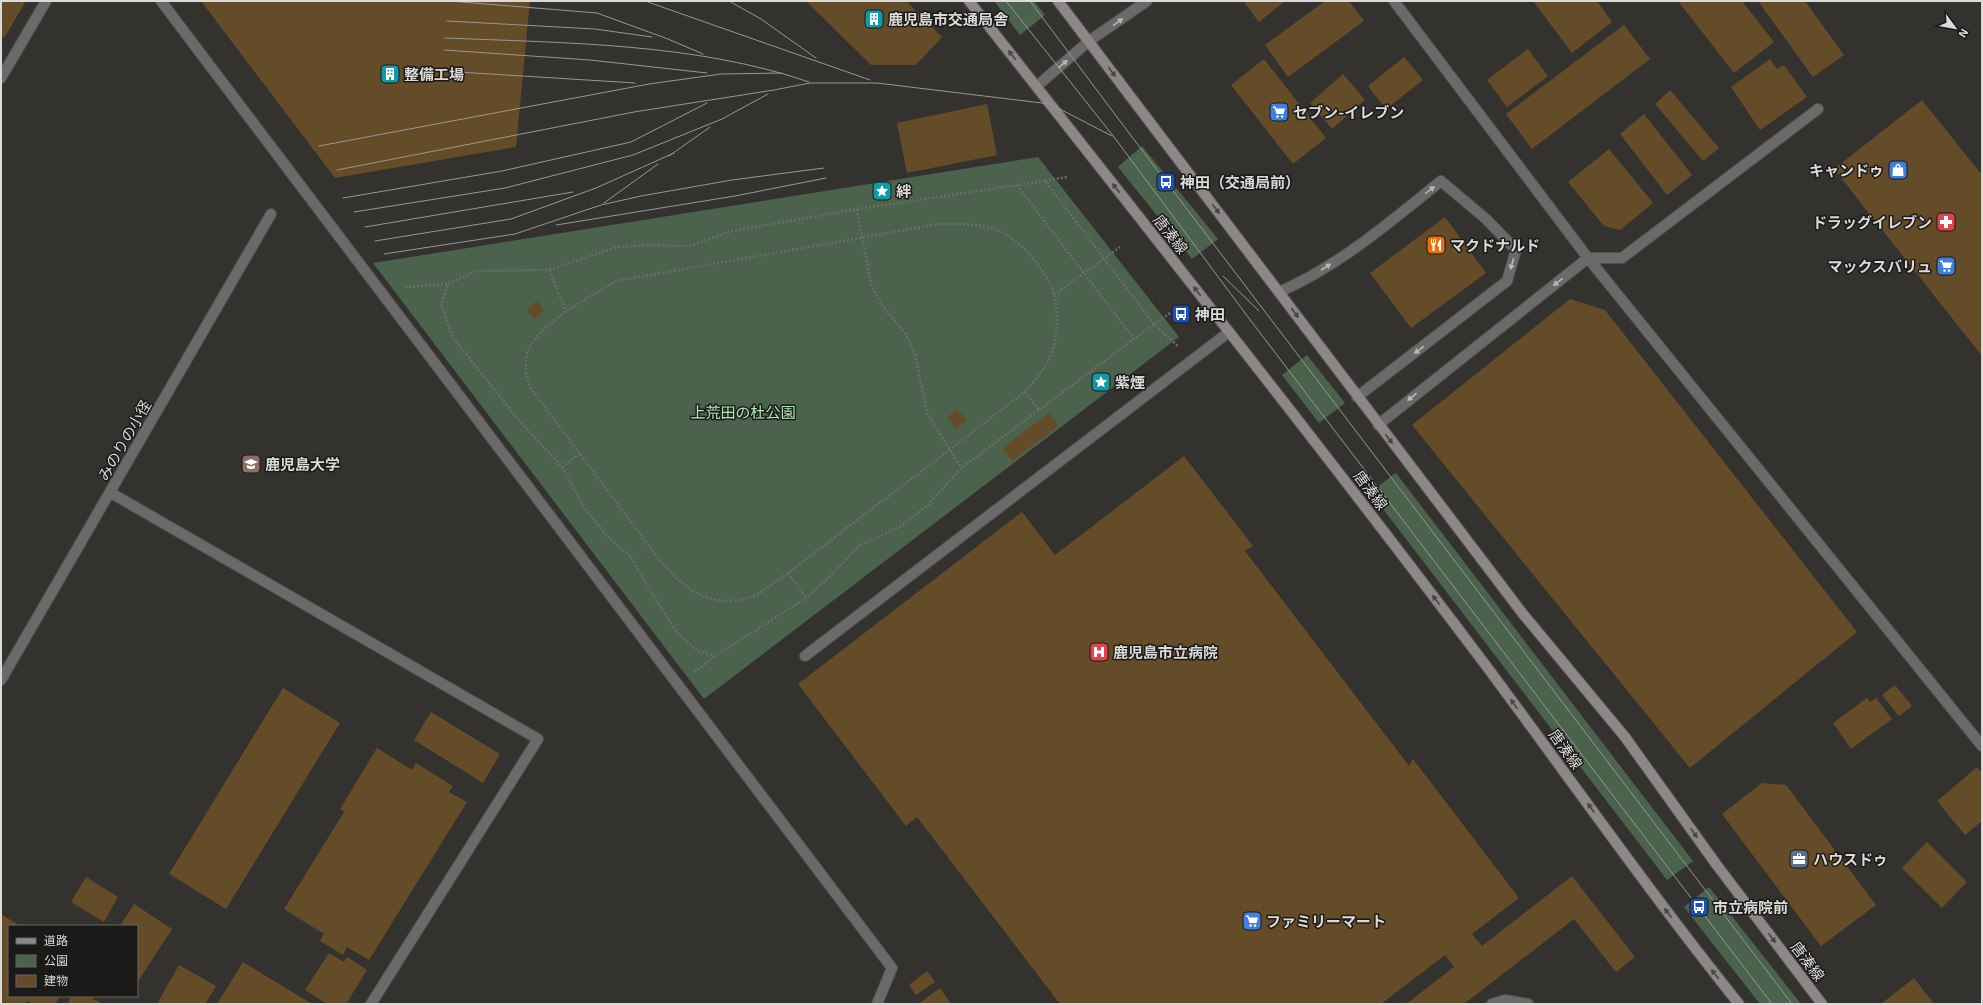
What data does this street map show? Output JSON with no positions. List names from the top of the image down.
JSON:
{
  "streets": {
    "street": ["唐湊線", "みのりの小径"]
  },
  "parks": ["上荒田の杜公園"],
  "places": {
    "building": ["鹿児島市交通局舎", "整備工場"],
    "supermarket": ["セブン-イレブン", "マックスバリュ", "ファミリーマート"],
    "shop": ["キャンドゥ"],
    "bus stop": ["神田（交通局前）", "神田", "市立病院前"],
    "place": ["絆", "紫煙"],
    "pharmacy": ["ドラッグイレブン"],
    "restaurant": ["マクドナルド"],
    "school or university": ["鹿児島大学"],
    "hospital": ["鹿児島市立病院"],
    "office": ["ハウスドゥ"]
  },
  "legend": ["道路", "公園", "建物"],
  "north": "bottom right"
}
